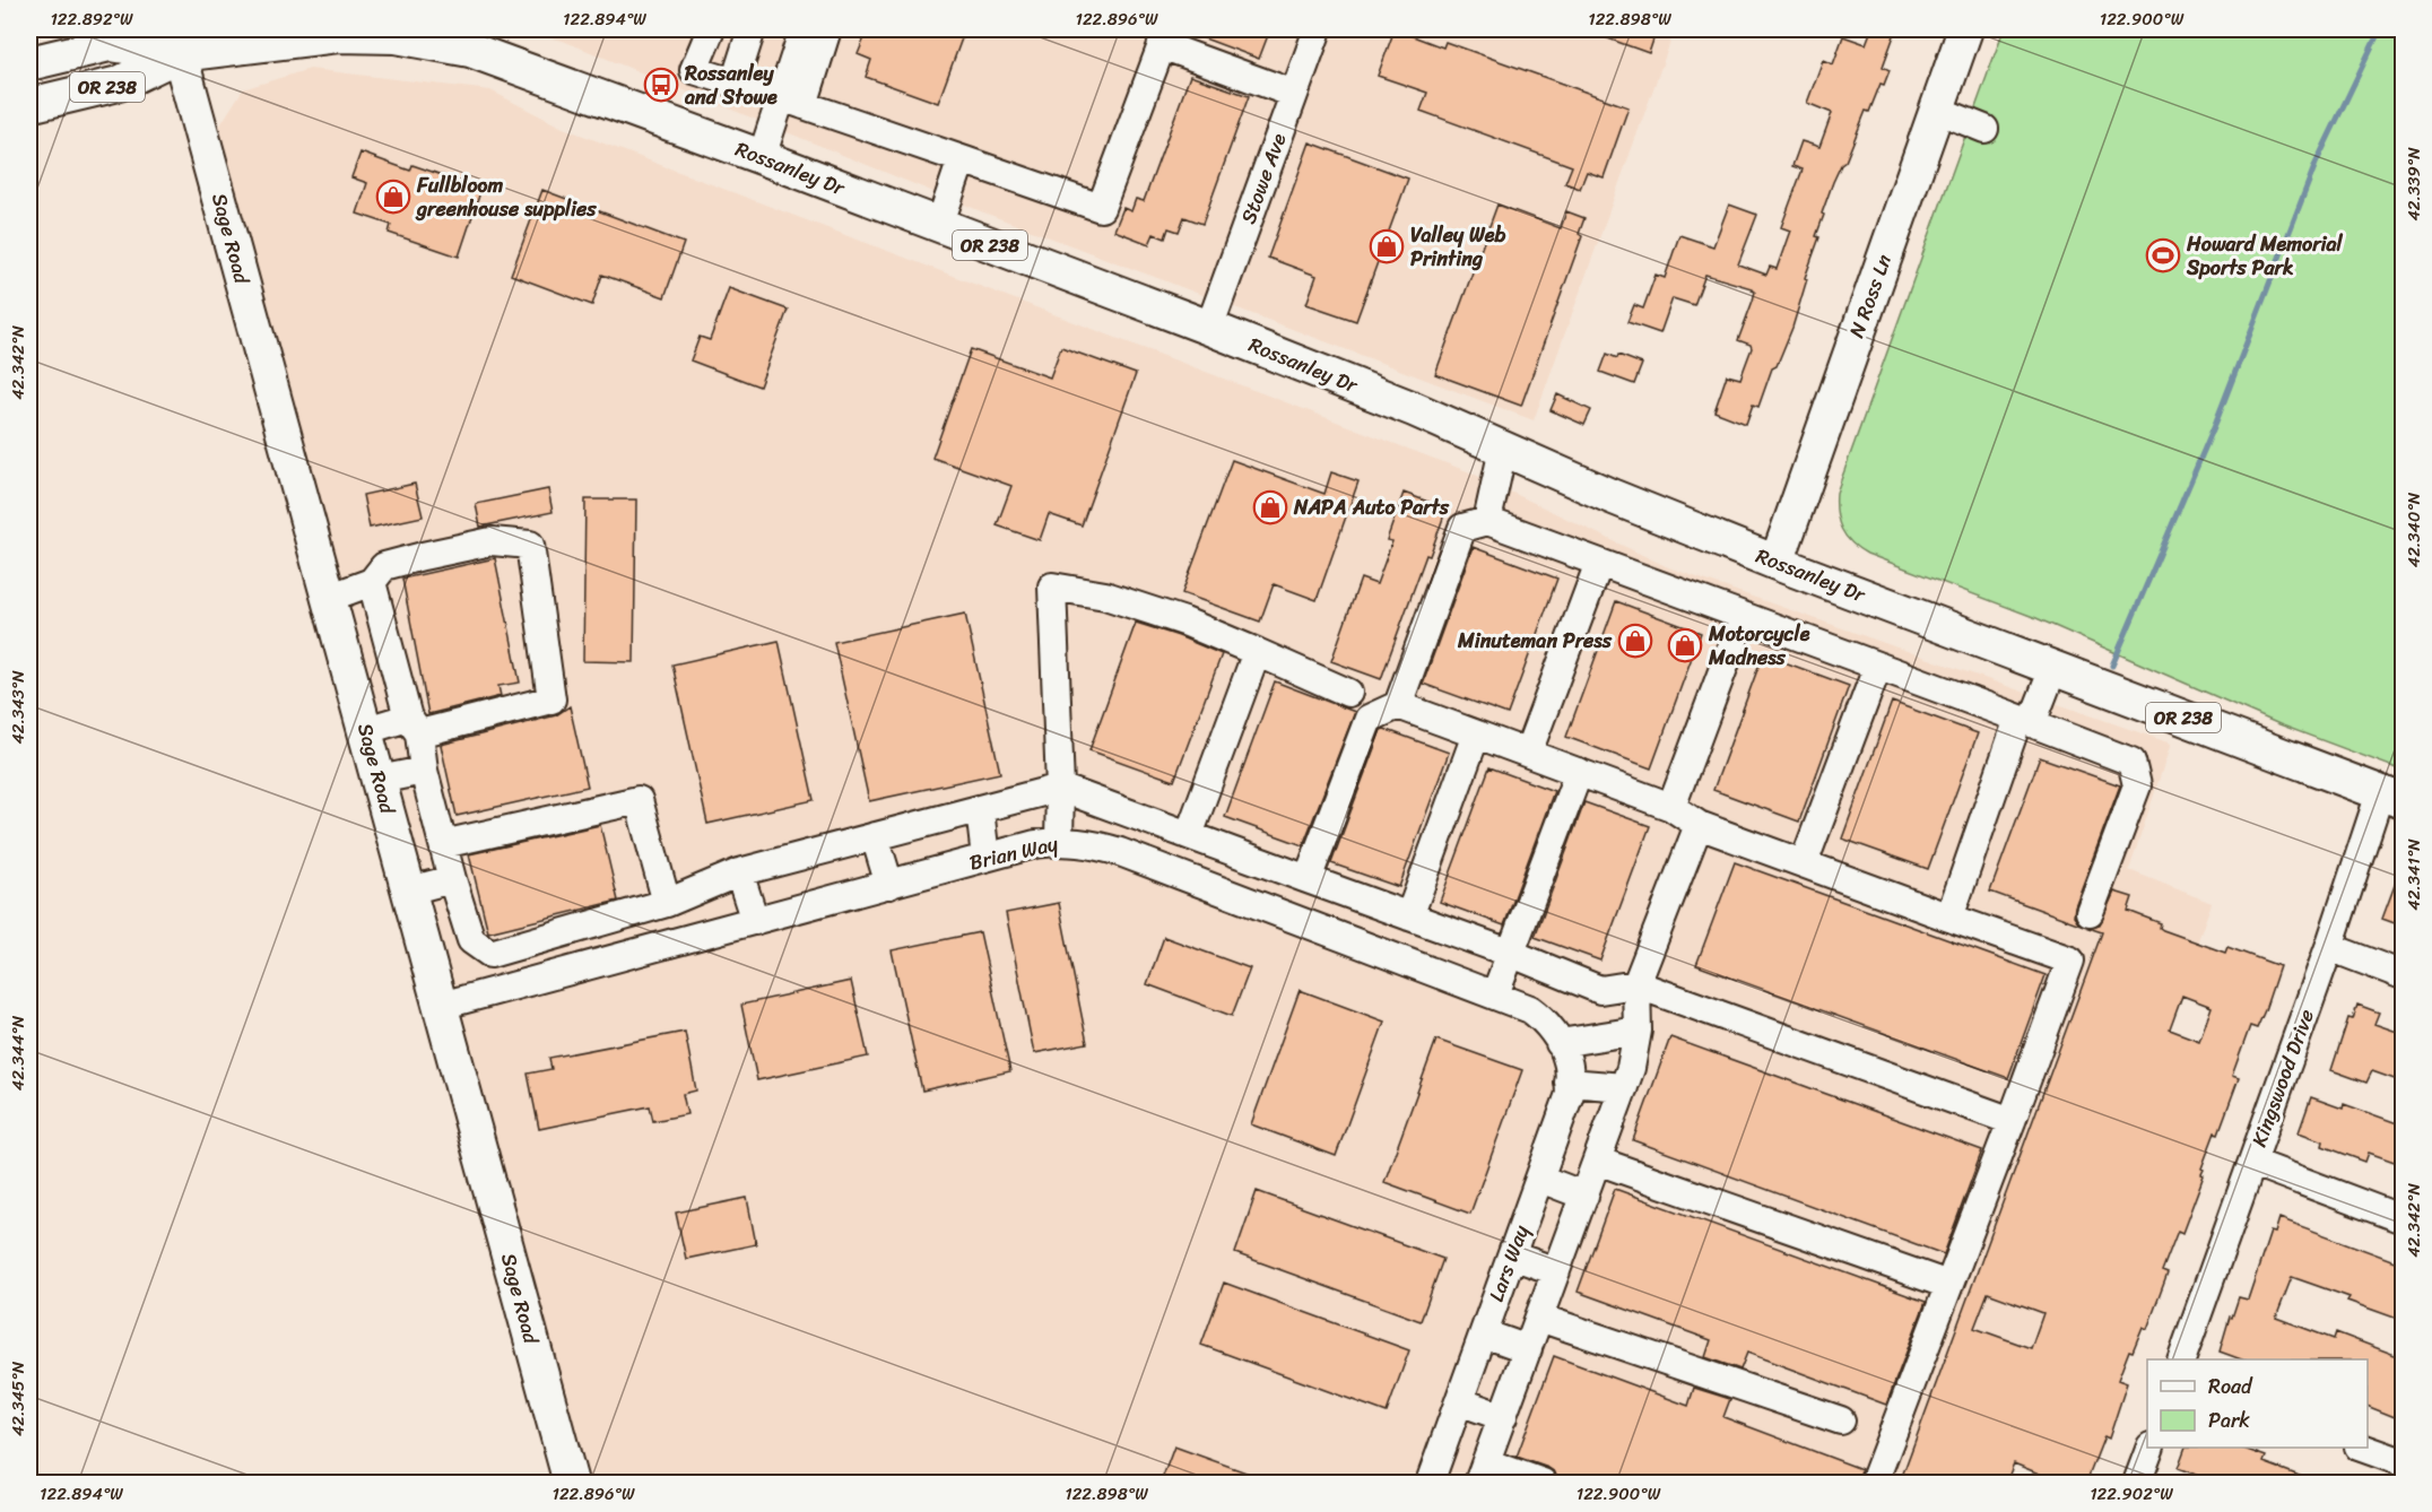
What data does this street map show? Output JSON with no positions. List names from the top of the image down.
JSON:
{
  "streets": {
    "main road": [
      "OR 238",
      "Rossanley Dr",
      "Sage Road",
      "N Ross Ln"
    ],
    "street": [
      "Stowe Ave",
      "Brian Way",
      "Kingswood Drive",
      "Lars Way"
    ]
  },
  "crossings": [
    ["OR 238", "Rossanley Dr"],
    ["OR 238", "Sage Road"],
    ["Rossanley Dr", "Stowe Ave"],
    ["Rossanley Dr", "Sage Road"],
    ["Rossanley Dr", "N Ross Ln"],
    ["Rossanley Dr", "Kingswood Drive"],
    ["Sage Road", "Brian Way"],
    ["Brian Way", "Lars Way"]
  ],
  "places": {
    "bus stop": ["Rossanley and Stowe"],
    "shop": [
      "Fullbloom greenhouse supplies",
      "Valley Web Printing",
      "NAPA Auto Parts",
      "Minuteman Press",
      "Motorcycle Madness"
    ],
    "sports": ["Howard Memorial Sports Park"]
  },
  "legend": ["Road", "Park"],
  "coordinates": [
    "122.892°W",
    "122.894°W",
    "122.896°W",
    "122.898°W",
    "122.900°W",
    "42.339°N",
    "42.342°N",
    "42.340°N",
    "42.343°N",
    "42.341°N",
    "42.344°N",
    "42.345°N",
    "122.902°W"
  ]
}
